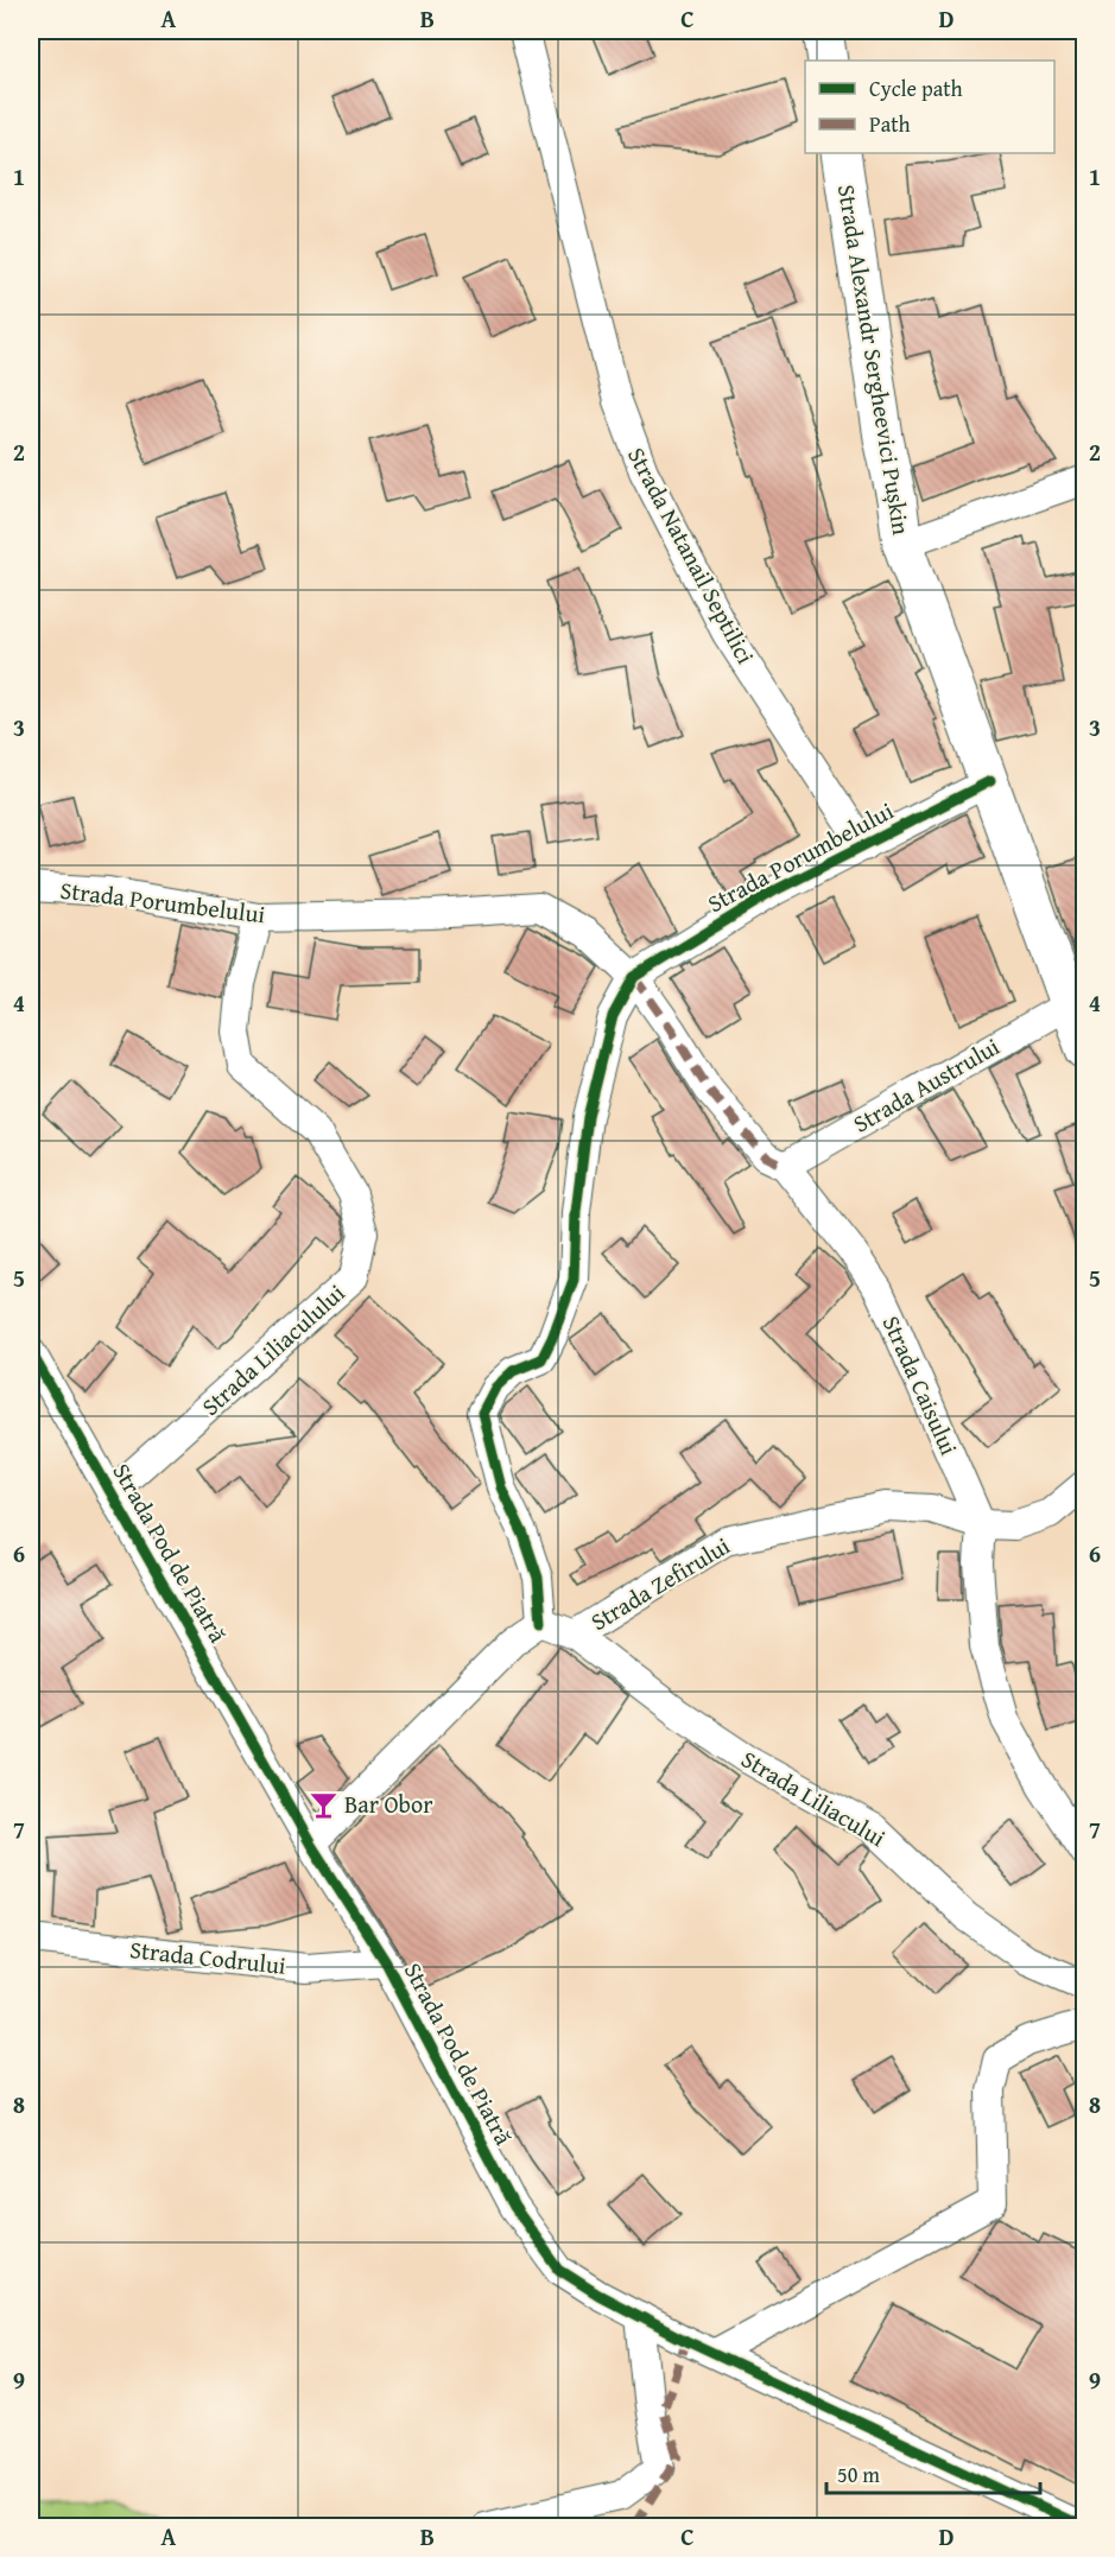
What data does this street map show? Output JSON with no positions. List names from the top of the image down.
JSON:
{
  "streets": {
    "street": [
      "Strada Alexandr Sergheevici Pușkin",
      "Strada Natanail Septilici",
      "Strada Porumbelului",
      "Strada Austrului",
      "Strada Liliaculului",
      "Strada Caisului",
      "Strada Pod de Piatră",
      "Strada Zefirului",
      "Strada Liliacului",
      "Strada Codrului"
    ]
  },
  "crossings": [
    ["Strada Alexandr Sergheevici Pușkin", "Strada Porumbelului"],
    ["Strada Alexandr Sergheevici Pușkin", "Strada Austrului"],
    ["Strada Natanail Septilici", "Strada Porumbelului"],
    ["Strada Porumbelului", "Strada Liliaculului"],
    ["Strada Porumbelului", "Strada Caisului"],
    ["Strada Austrului", "Strada Caisului"],
    ["Strada Liliaculului", "Strada Pod de Piatră"],
    ["Strada Caisului", "Strada Zefirului"],
    ["Strada Pod de Piatră", "Strada Codrului"],
    ["Strada Zefirului", "Strada Liliacului"]
  ],
  "places": {
    "bar": ["Bar Obor"]
  },
  "legend": ["Cycle path", "Path"],
  "scale_bar": "50 m",
  "grid": {
    "columns": [
      "A",
      "B",
      "C",
      "D"
    ],
    "rows": [
      "1",
      "2",
      "3",
      "4",
      "5",
      "6",
      "7",
      "8",
      "9"
    ]
  }
}
